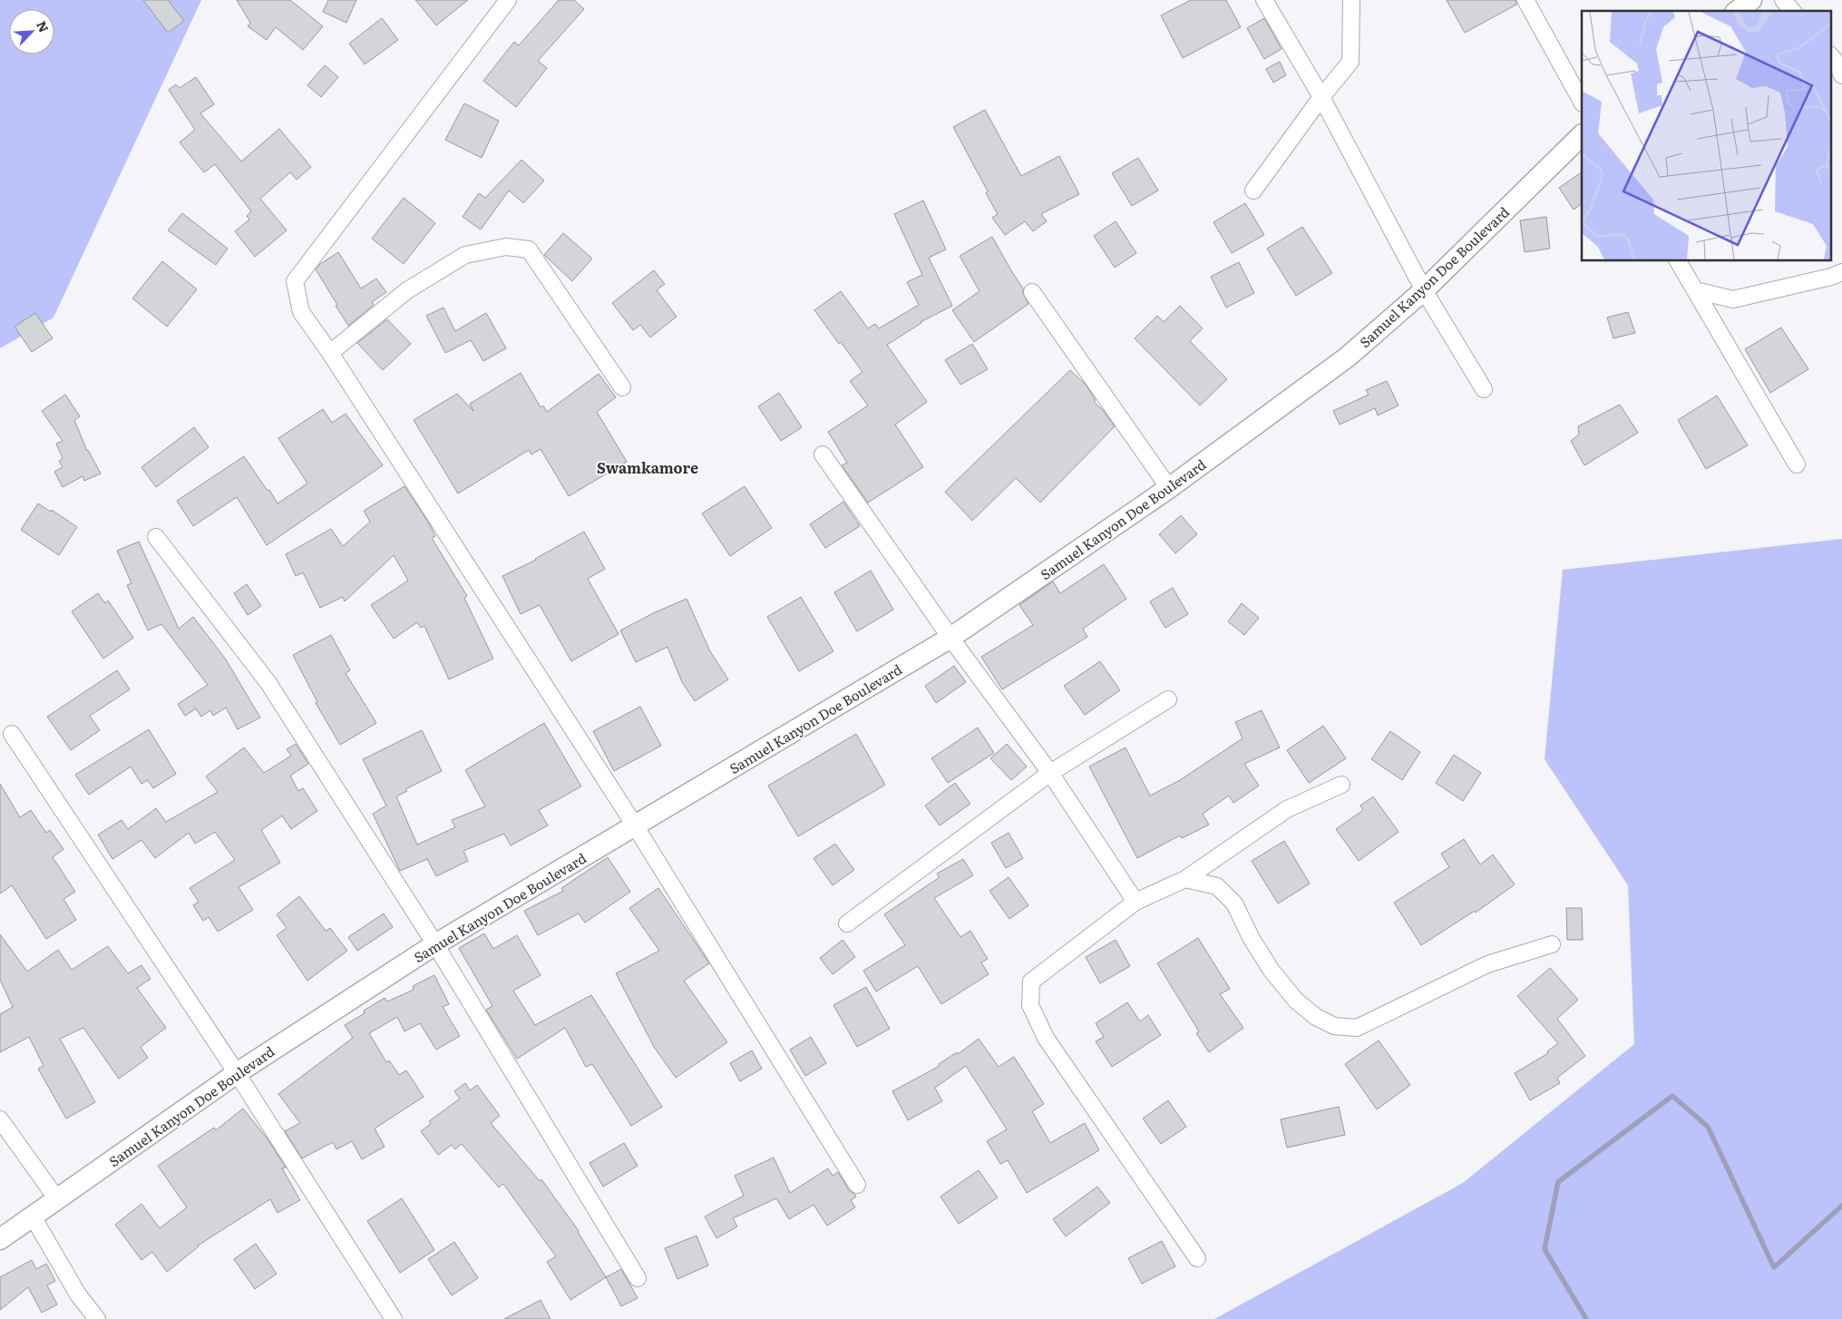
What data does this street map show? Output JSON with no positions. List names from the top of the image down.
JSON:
{
  "streets": {
    "street": ["Samuel Kanyon Doe Boulevard"]
  },
  "districts": ["Swamkamore"],
  "north": "top right"
}
